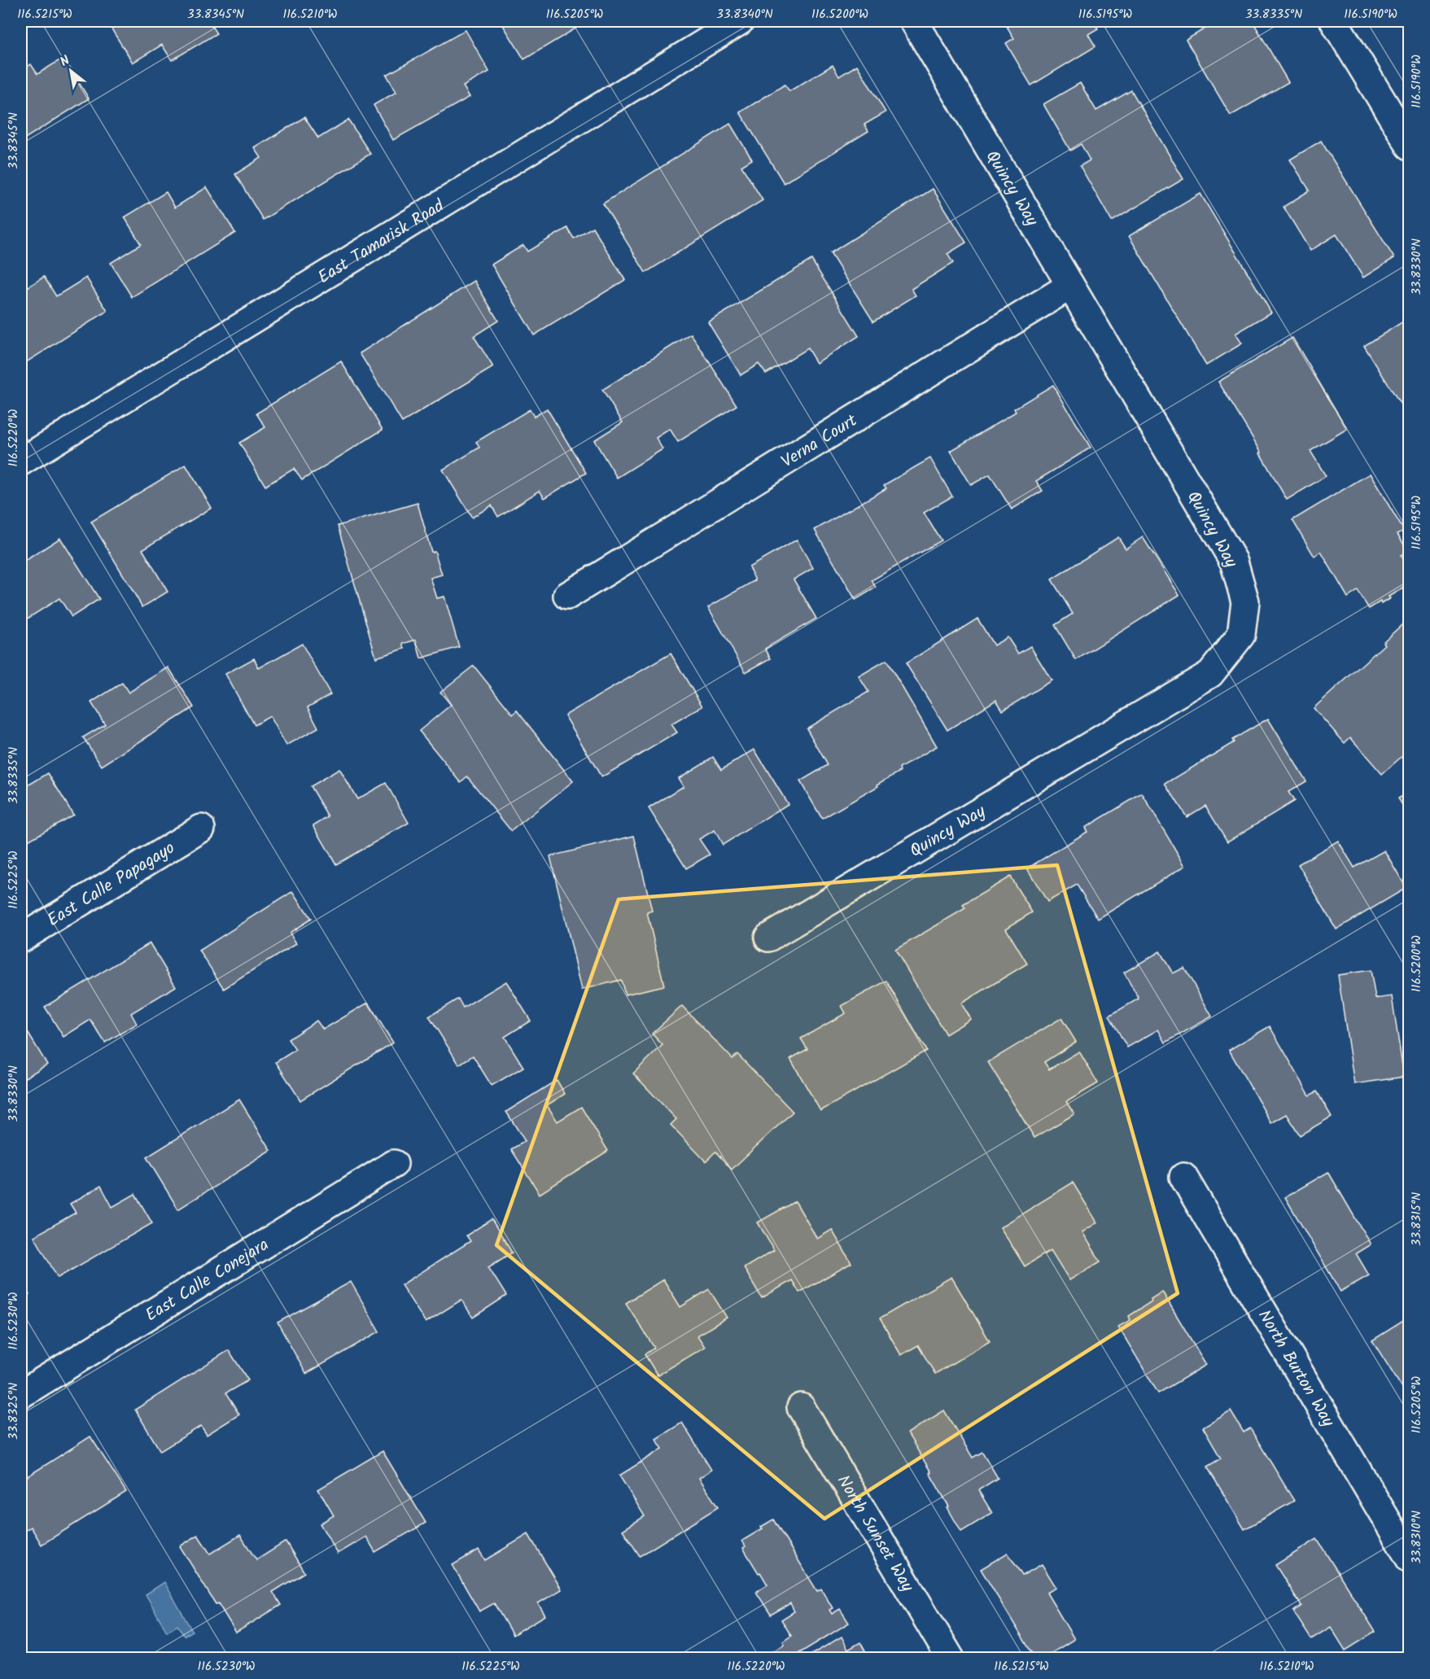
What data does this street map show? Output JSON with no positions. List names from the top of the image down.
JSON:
{
  "streets": {
    "street": [
      "Quincy Way",
      "East Tamarisk Road",
      "Verna Court",
      "East Calle Papagayo",
      "East Calle Conejara",
      "North Burton Way",
      "North Sunset Way"
    ]
  },
  "crossings": [
    ["Quincy Way", "Verna Court"]
  ],
  "north": "top left",
  "coordinates": [
    "116.5215°W",
    "33.8345°N",
    "116.5210°W",
    "116.5205°W",
    "33.8340°N",
    "116.5200°W",
    "116.5195°W",
    "33.8335°N",
    "116.5190°W",
    "33.8330°N",
    "116.5220°W",
    "116.5225°W",
    "33.8315°N",
    "116.5230°W",
    "33.8325°N",
    "33.8310°N"
  ]
}
